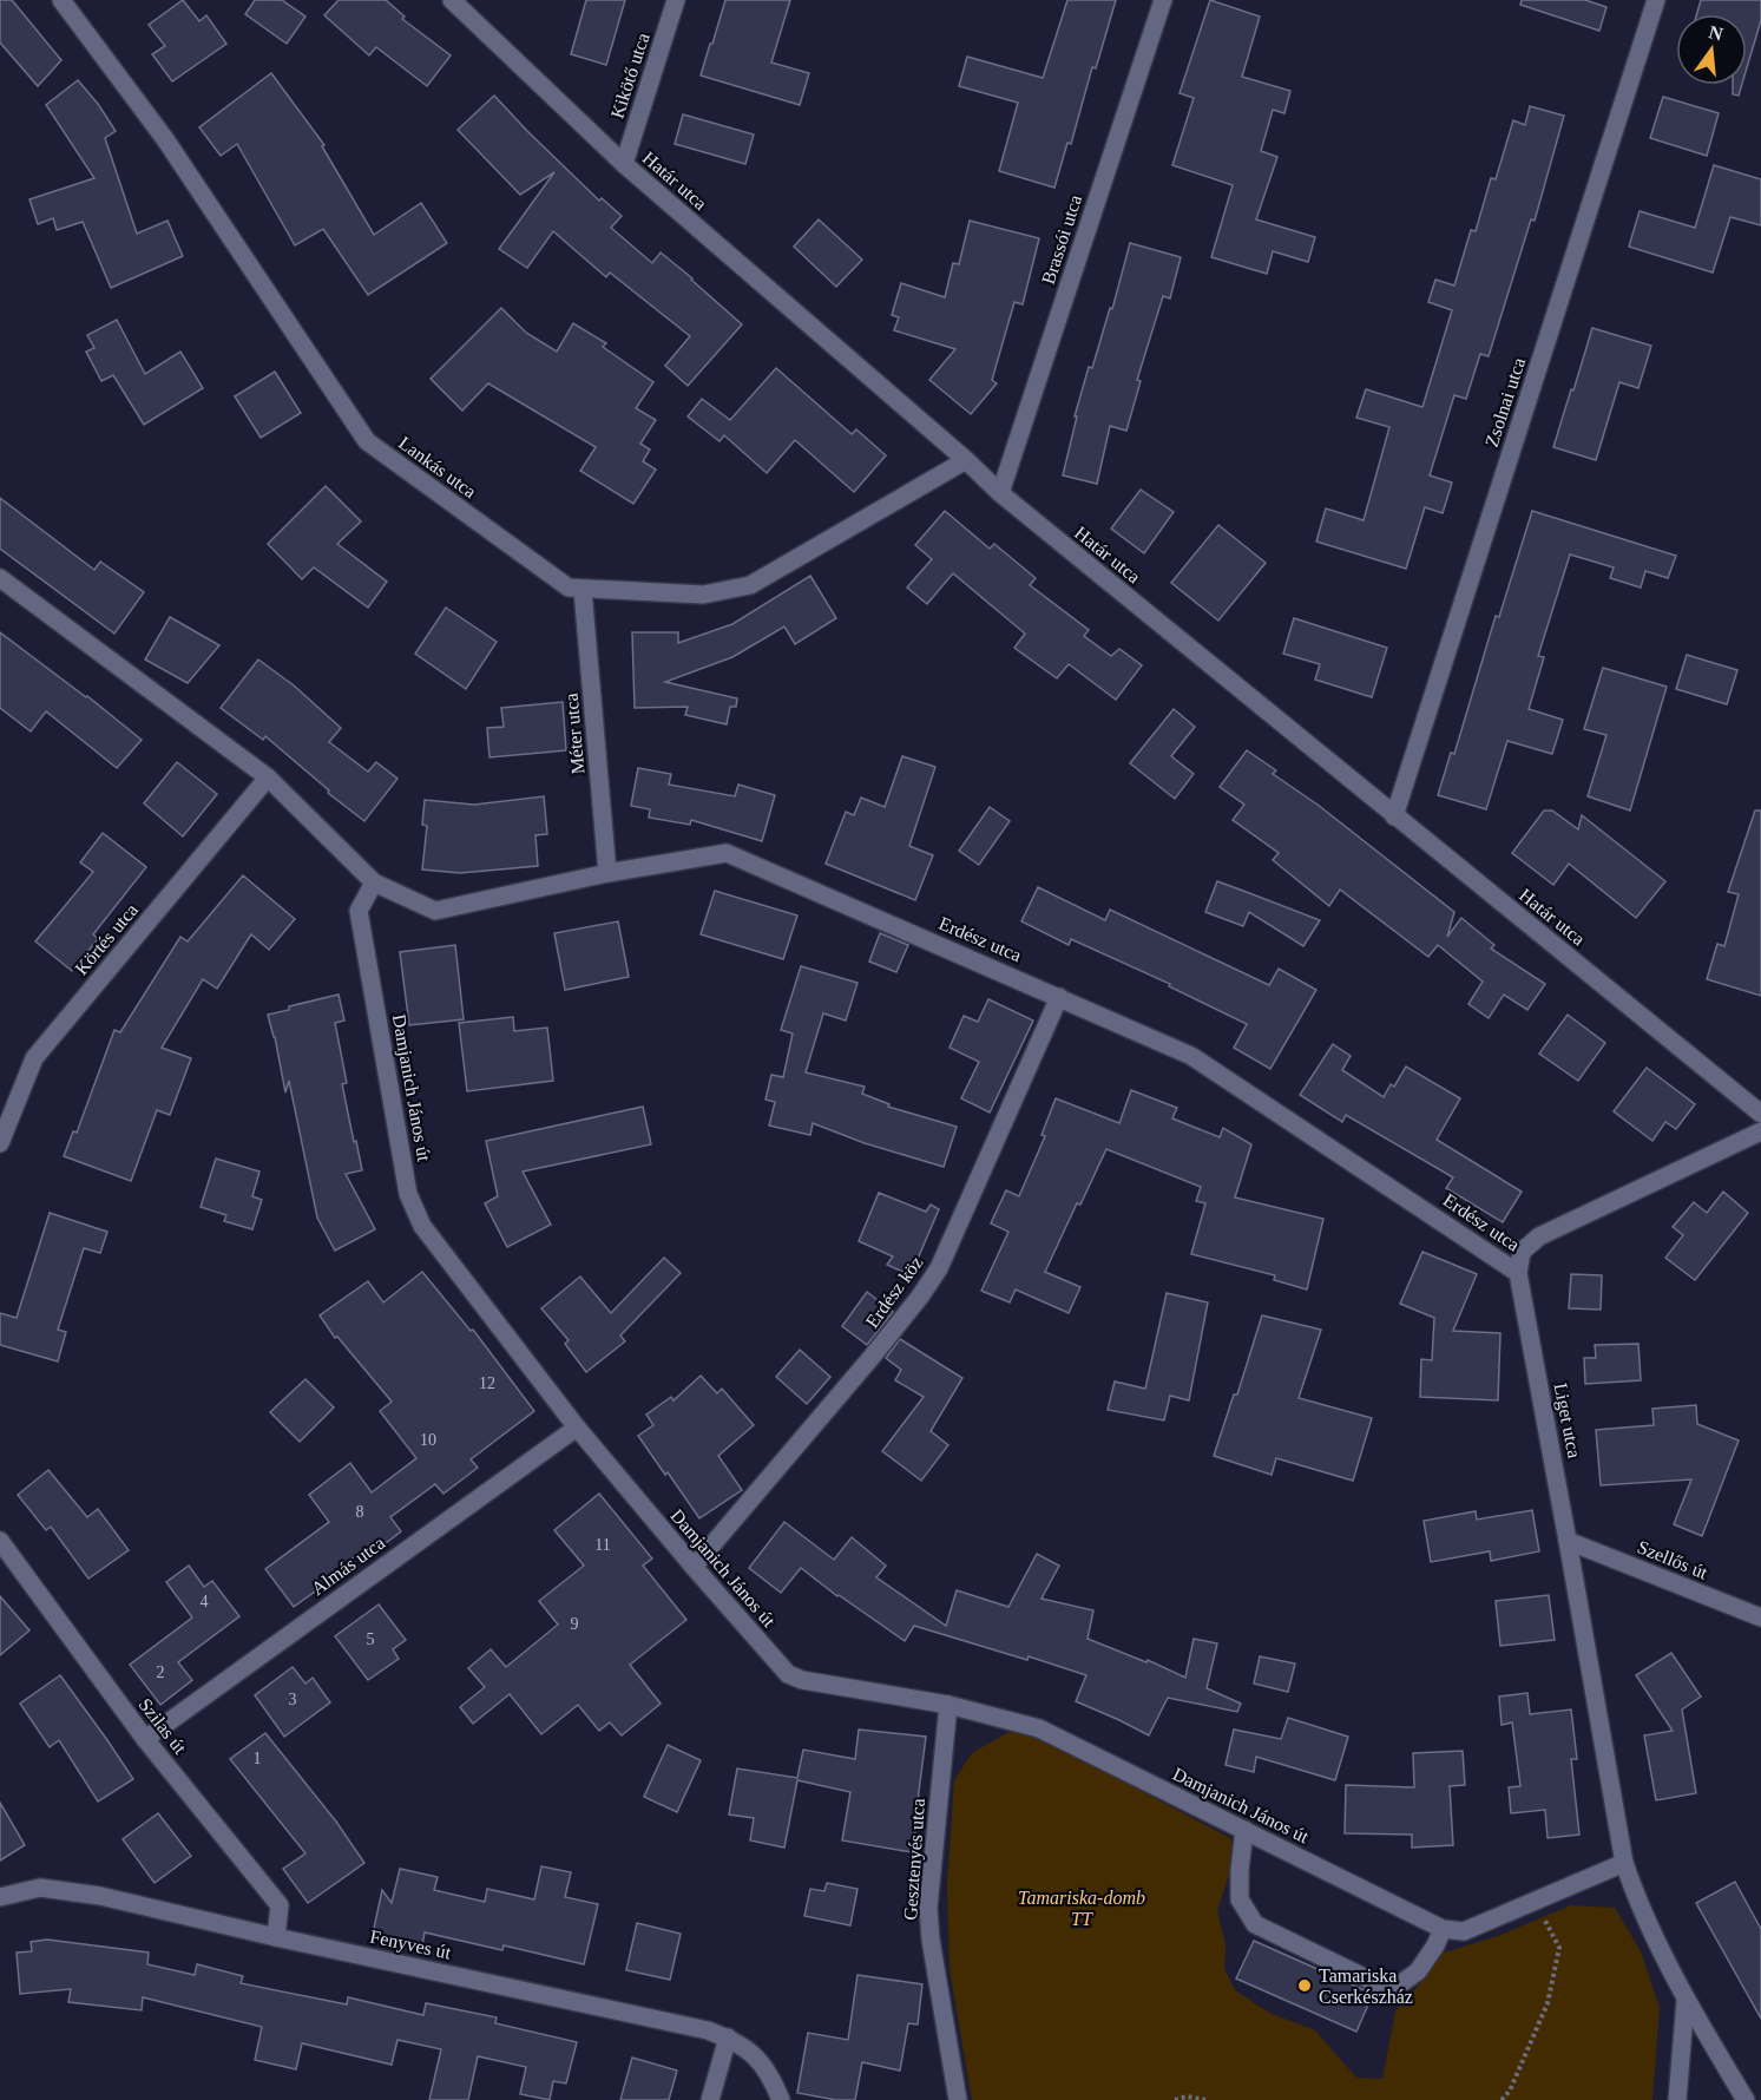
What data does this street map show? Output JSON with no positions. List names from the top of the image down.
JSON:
{
  "streets": {
    "street": [
      "Kikötő utca",
      "Határ utca",
      "Brassói utca",
      "Zsolnai utca",
      "Lankás utca",
      "Méter utca",
      "Körtés utca",
      "Erdész utca",
      "Damjanich János út",
      "Erdész köz",
      "Liget utca",
      "Szellős út",
      "Almás utca",
      "Szilas út",
      "Gesztenyés utca",
      "Fenyves út"
    ]
  },
  "crossings": [
    ["Kikötő utca", "Határ utca"],
    ["Határ utca", "Brassói utca"],
    ["Határ utca", "Zsolnai utca"],
    ["Határ utca", "Lankás utca"],
    ["Lankás utca", "Méter utca"],
    ["Méter utca", "Erdész utca"],
    ["Erdész utca", "Damjanich János út"],
    ["Erdész utca", "Erdész köz"],
    ["Erdész utca", "Liget utca"],
    ["Damjanich János út", "Erdész köz"],
    ["Damjanich János út", "Almás utca"],
    ["Damjanich János út", "Gesztenyés utca"],
    ["Liget utca", "Szellős út"],
    ["Almás utca", "Szilas út"],
    ["Szilas út", "Fenyves út"]
  ],
  "parks": ["Tamariska-domb TT"],
  "places": ["Tamariska Cserkészház"],
  "house_numbers": [
    "12",
    "10",
    "8",
    "11",
    "4",
    "9",
    "5",
    "2",
    "3",
    "1"
  ],
  "north": "top"
}
